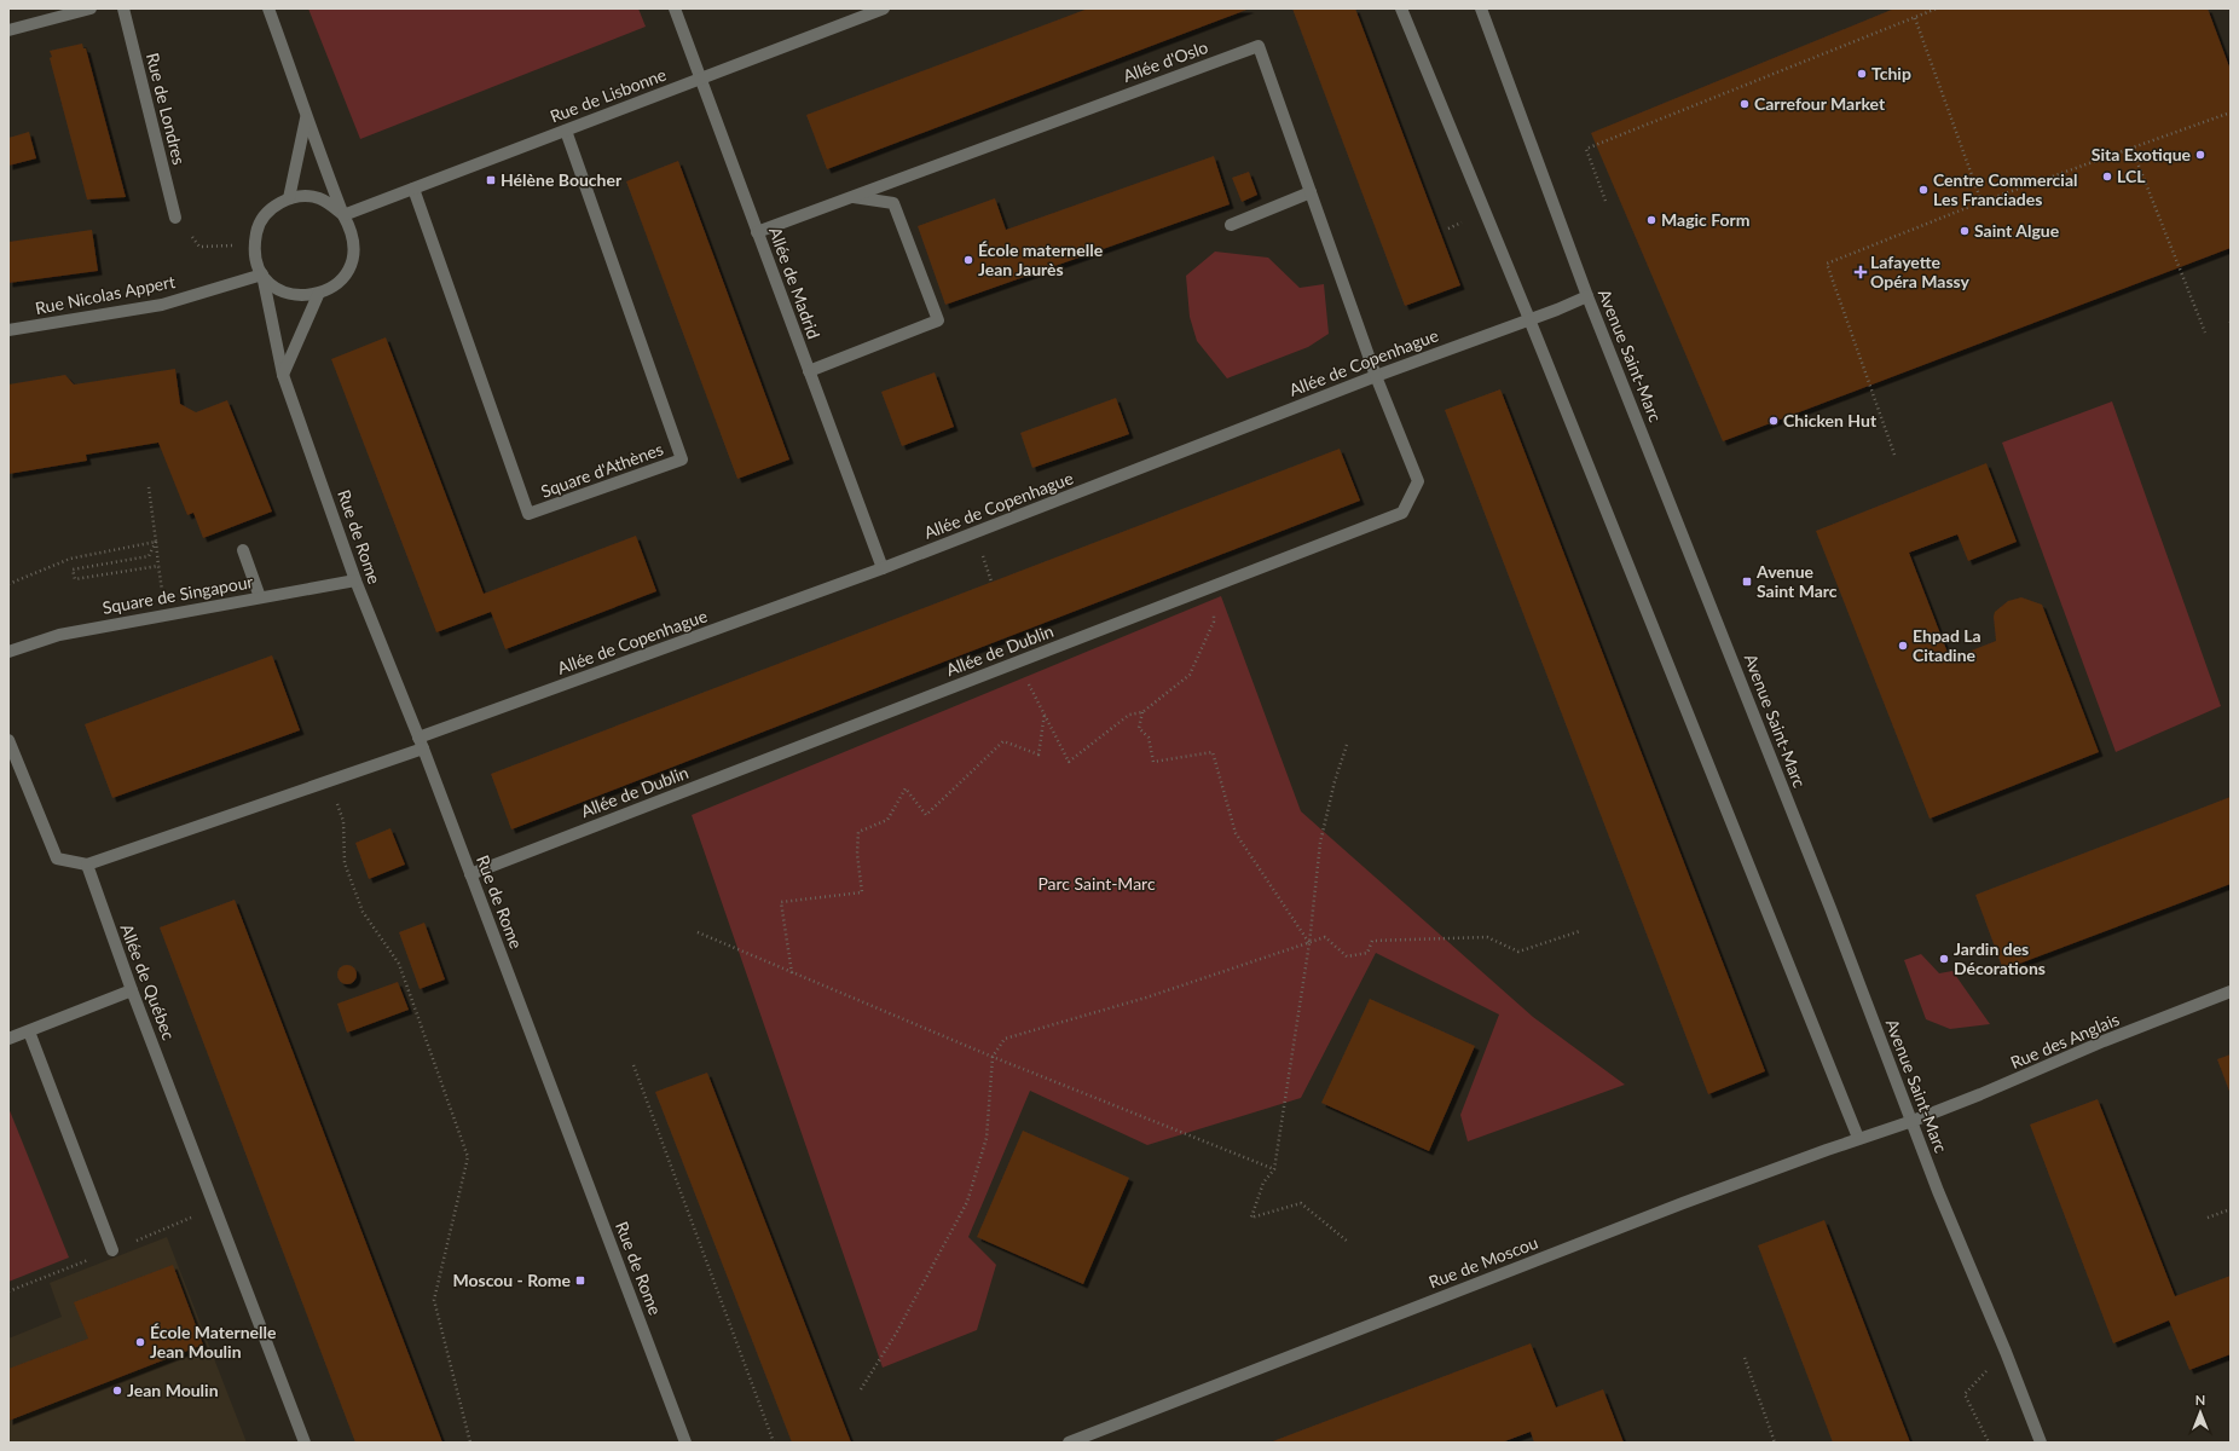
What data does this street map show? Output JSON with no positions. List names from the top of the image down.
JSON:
{
  "streets": {
    "street": [
      "Allée d'Oslo",
      "Rue de Lisbonne",
      "Rue de Londres",
      "Allée de Madrid",
      "Rue Nicolas Appert",
      "Avenue Saint-Marc",
      "Allée de Copenhague",
      "Square d'Athènes",
      "Rue de Rome",
      "Square de Singapour",
      "Allée de Dublin",
      "Allée de Québec",
      "Rue des Anglais",
      "Rue de Moscou"
    ]
  },
  "crossings": [
    ["Allée d'Oslo", "Allée de Madrid"],
    ["Allée d'Oslo", "Allée de Copenhague"],
    ["Allée d'Oslo", "Allée de Dublin"],
    ["Rue de Lisbonne", "Allée de Madrid"],
    ["Rue de Lisbonne", "Rue Nicolas Appert"],
    ["Rue de Lisbonne", "Square d'Athènes"],
    ["Rue de Lisbonne", "Rue de Rome"],
    ["Allée de Madrid", "Allée de Copenhague"],
    ["Rue Nicolas Appert", "Rue de Rome"],
    ["Avenue Saint-Marc", "Allée de Copenhague"],
    ["Avenue Saint-Marc", "Rue des Anglais"],
    ["Avenue Saint-Marc", "Rue de Moscou"],
    ["Allée de Copenhague", "Rue de Rome"],
    ["Allée de Copenhague", "Allée de Dublin"],
    ["Rue de Rome", "Square de Singapour"],
    ["Rue de Rome", "Allée de Dublin"],
    ["Rue des Anglais", "Rue de Moscou"]
  ],
  "parks": ["Parc Saint-Marc"],
  "places": {
    "other": [
      "Tchip",
      "Carrefour Market",
      "Sita Exotique",
      "LCL",
      "Centre Commercial Les Franciades",
      "Magic Form",
      "Saint Algue",
      "École maternelle Jean Jaurès",
      "Chicken Hut",
      "Ehpad La Citadine",
      "Jardin des Décorations",
      "École Maternelle Jean Moulin",
      "Jean Moulin"
    ],
    "transit": ["Hélène Boucher", "Avenue Saint Marc", "Moscou - Rome"],
    "health": ["Lafayette Opéra Massy"]
  },
  "north": "top"
}
